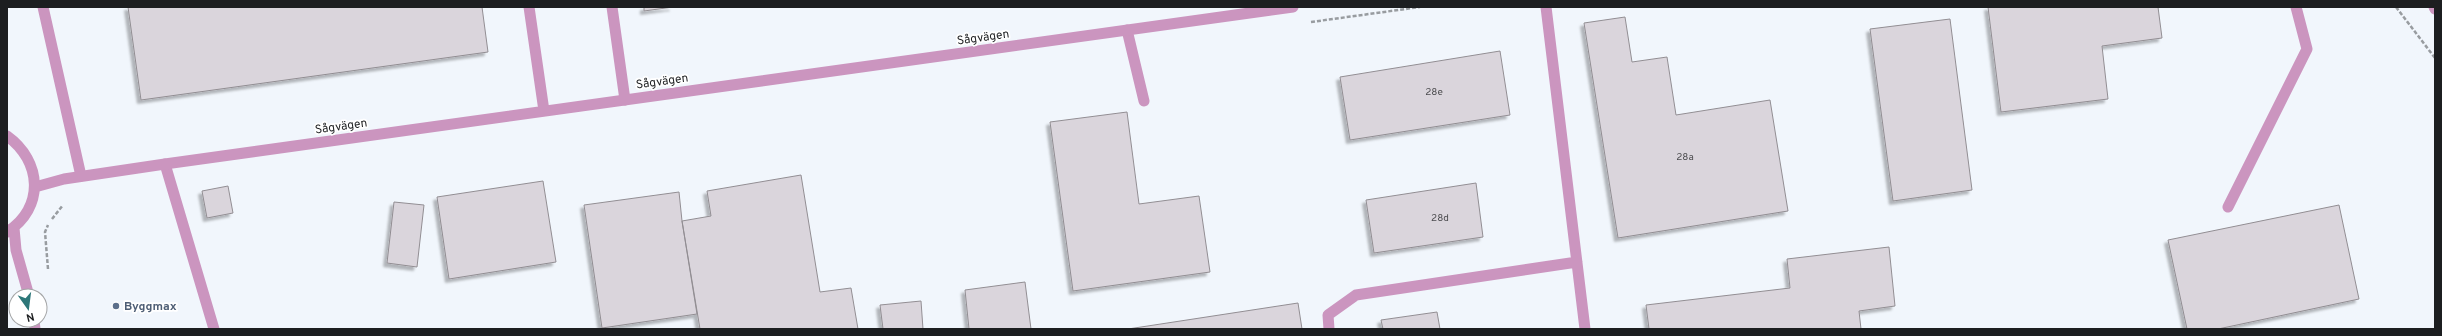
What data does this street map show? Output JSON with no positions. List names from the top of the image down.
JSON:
{
  "streets": {
    "street": ["Sågvägen"]
  },
  "places": ["Byggmax"],
  "house_numbers": ["28e", "28a", "28d"],
  "north": "bottom"
}
